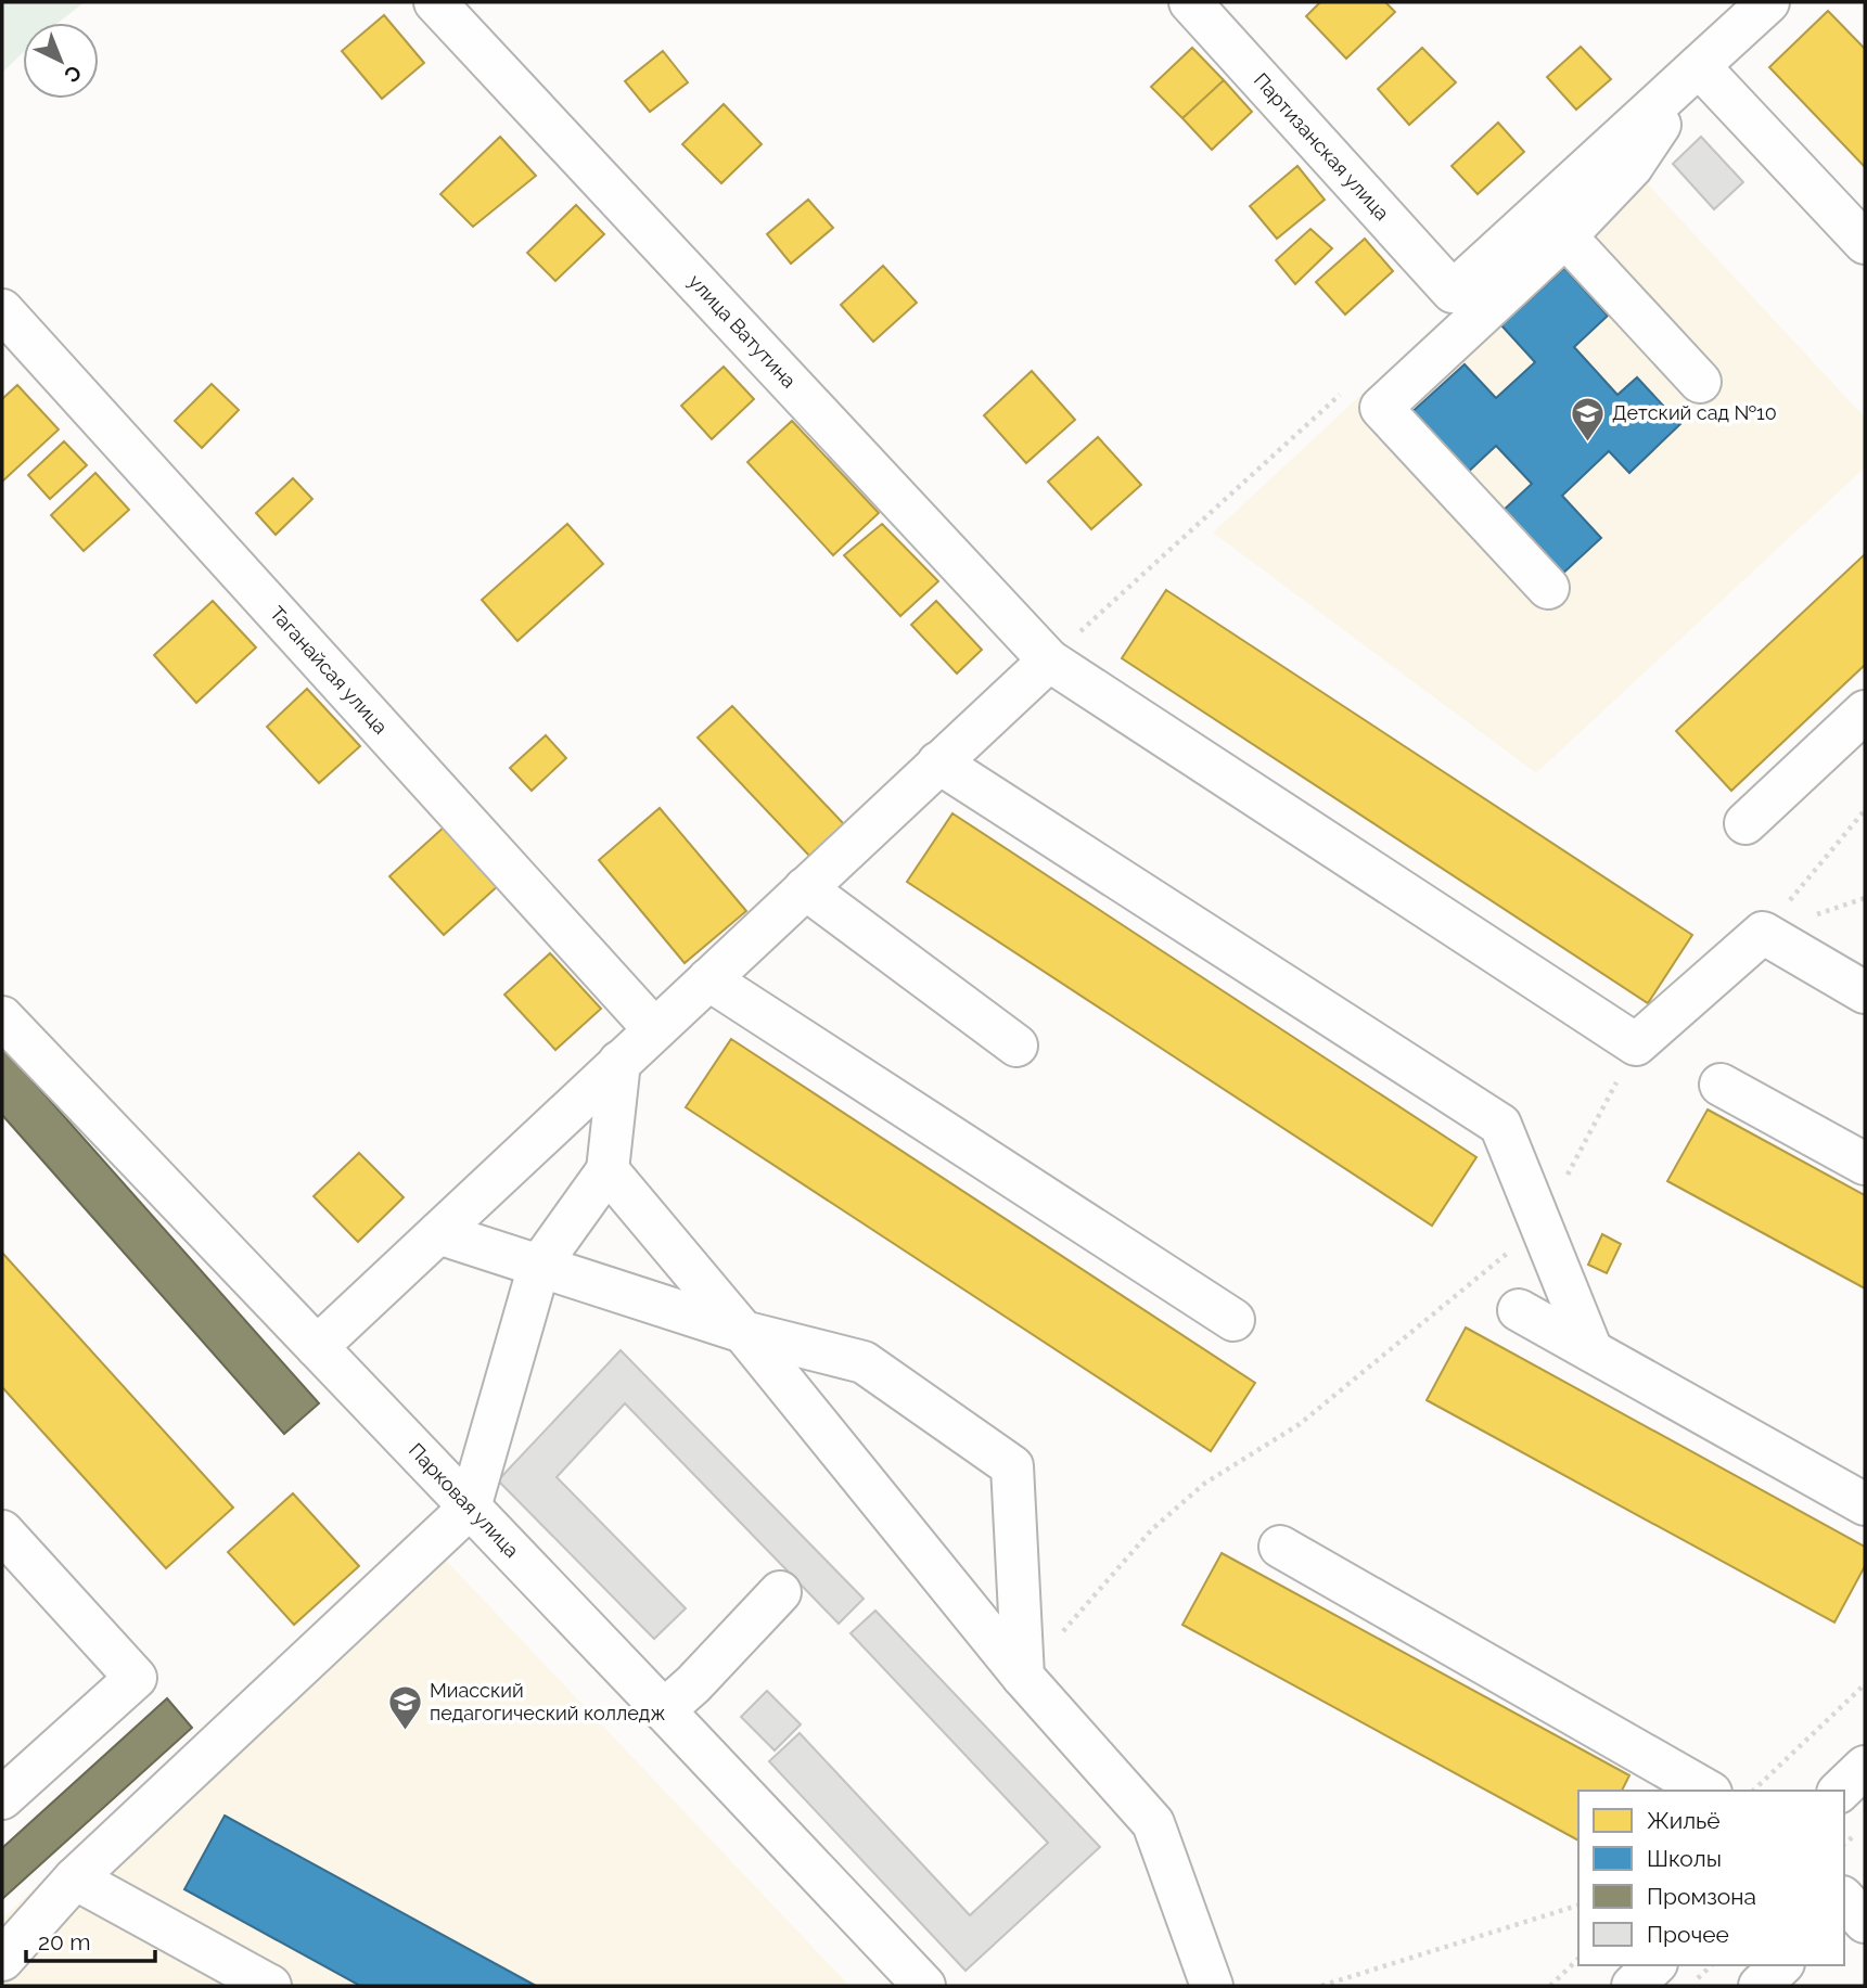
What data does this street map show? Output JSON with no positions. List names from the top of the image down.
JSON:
{
  "streets": {
    "street": [
      "Партизанская улица",
      "улица Ватутина",
      "Таганайсая улица",
      "Парковая улица"
    ]
  },
  "places": {
    "school or university": ["Детский сад №10", "Миасский педагогический колледж"]
  },
  "legend": [
    "Жильё",
    "Школы",
    "Промзона",
    "Прочее"
  ],
  "scale_bar": "20 m",
  "north": "bottom right"
}
